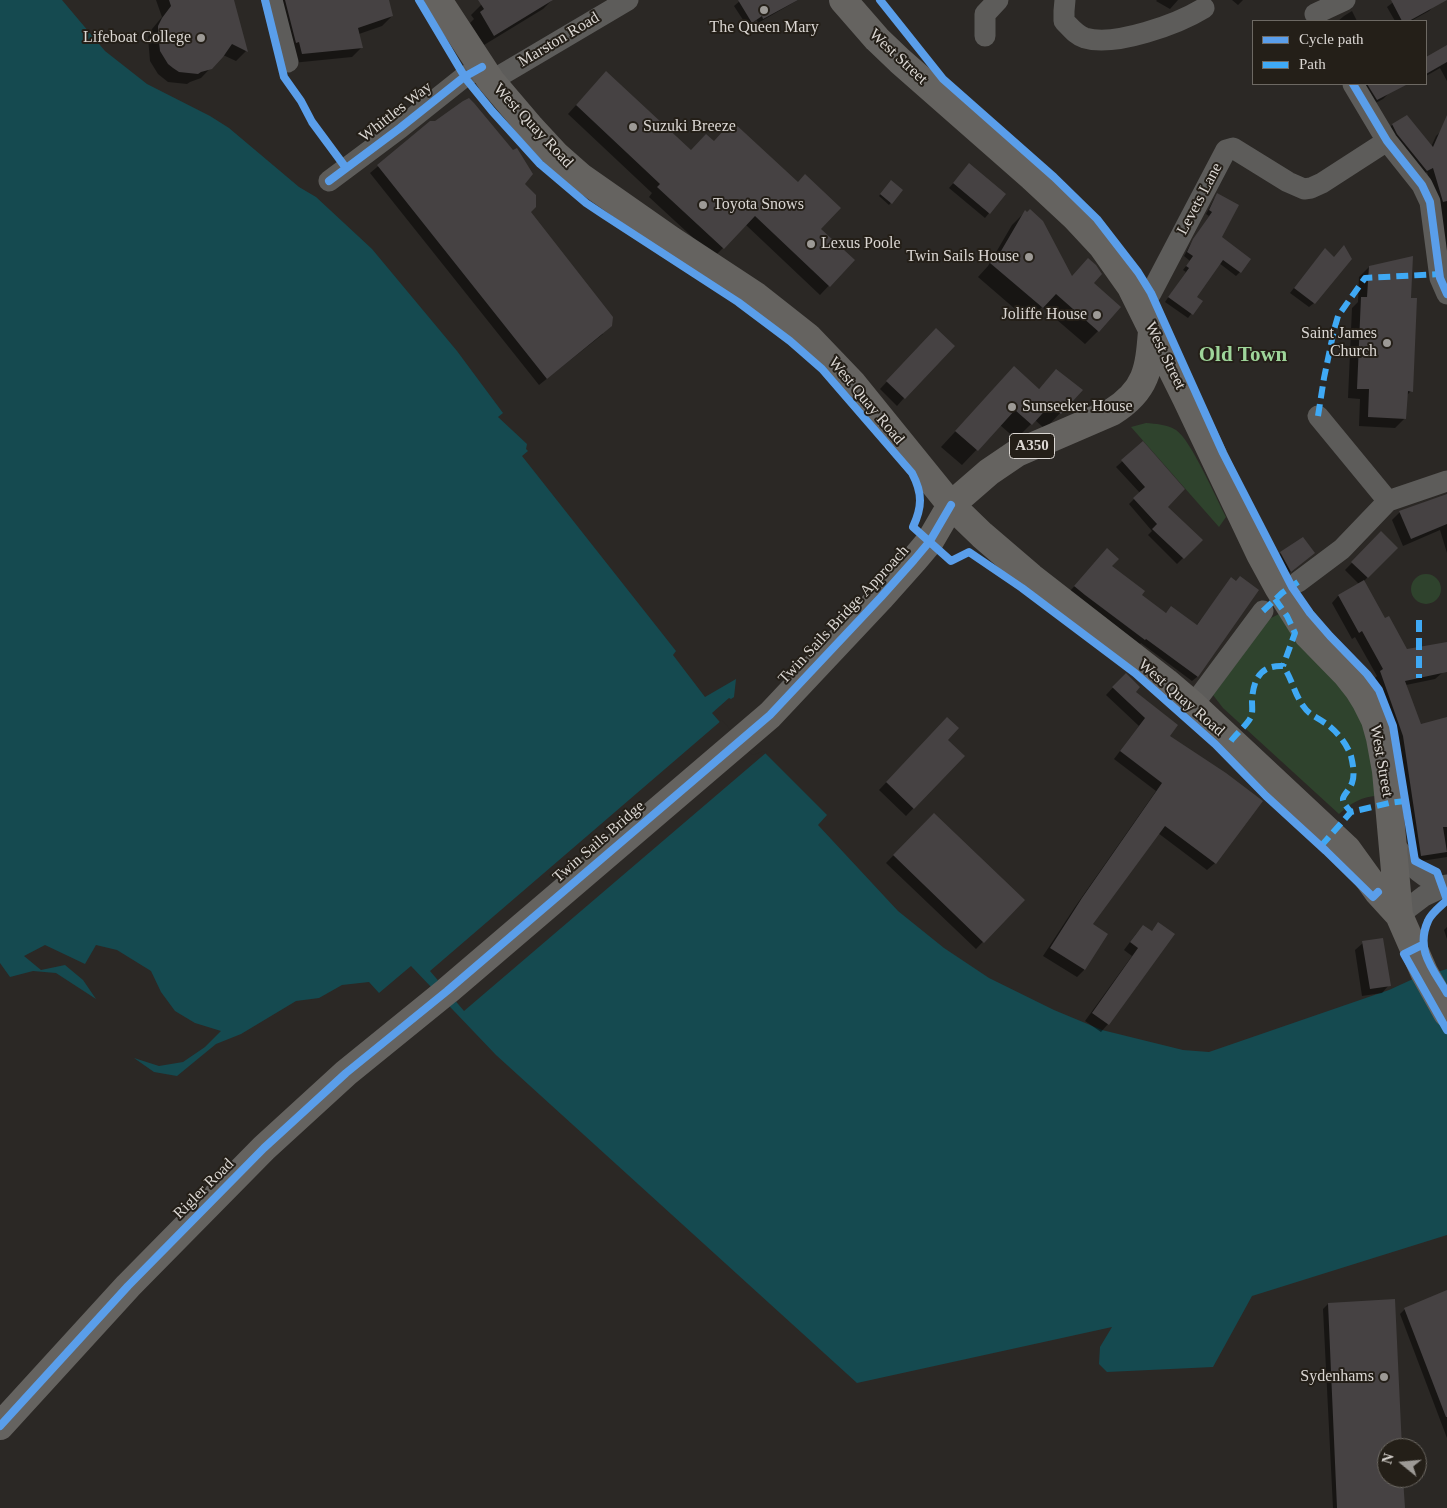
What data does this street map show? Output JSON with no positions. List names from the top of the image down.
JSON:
{
  "streets": {
    "highway": [
      "West Street",
      "West Quay Road",
      "A350",
      "Twin Sails Bridge Approach",
      "Twin Sails Bridge",
      "Rigler Road"
    ],
    "street": ["Marston Road", "Whittles Way", "Levets Lane"]
  },
  "crossings": [
    ["Marston Road", "Whittles Way"],
    ["Marston Road", "West Quay Road"],
    ["West Street", "West Quay Road"],
    ["West Street", "Levets Lane"],
    ["West Street", "A350"],
    ["Whittles Way", "West Quay Road"],
    ["West Quay Road", "A350"],
    ["West Quay Road", "Twin Sails Bridge Approach"],
    ["A350", "Twin Sails Bridge Approach"],
    ["Twin Sails Bridge Approach", "Twin Sails Bridge"],
    ["Twin Sails Bridge", "Rigler Road"]
  ],
  "districts": ["Old Town"],
  "places": [
    "The Queen Mary",
    "Lifeboat College",
    "Suzuki Breeze",
    "Toyota Snows",
    "Lexus Poole",
    "Twin Sails House",
    "Joliffe House",
    "Saint James Church",
    "Sunseeker House",
    "Sydenhams"
  ],
  "legend": ["Cycle path", "Path"],
  "north": "left"
}
